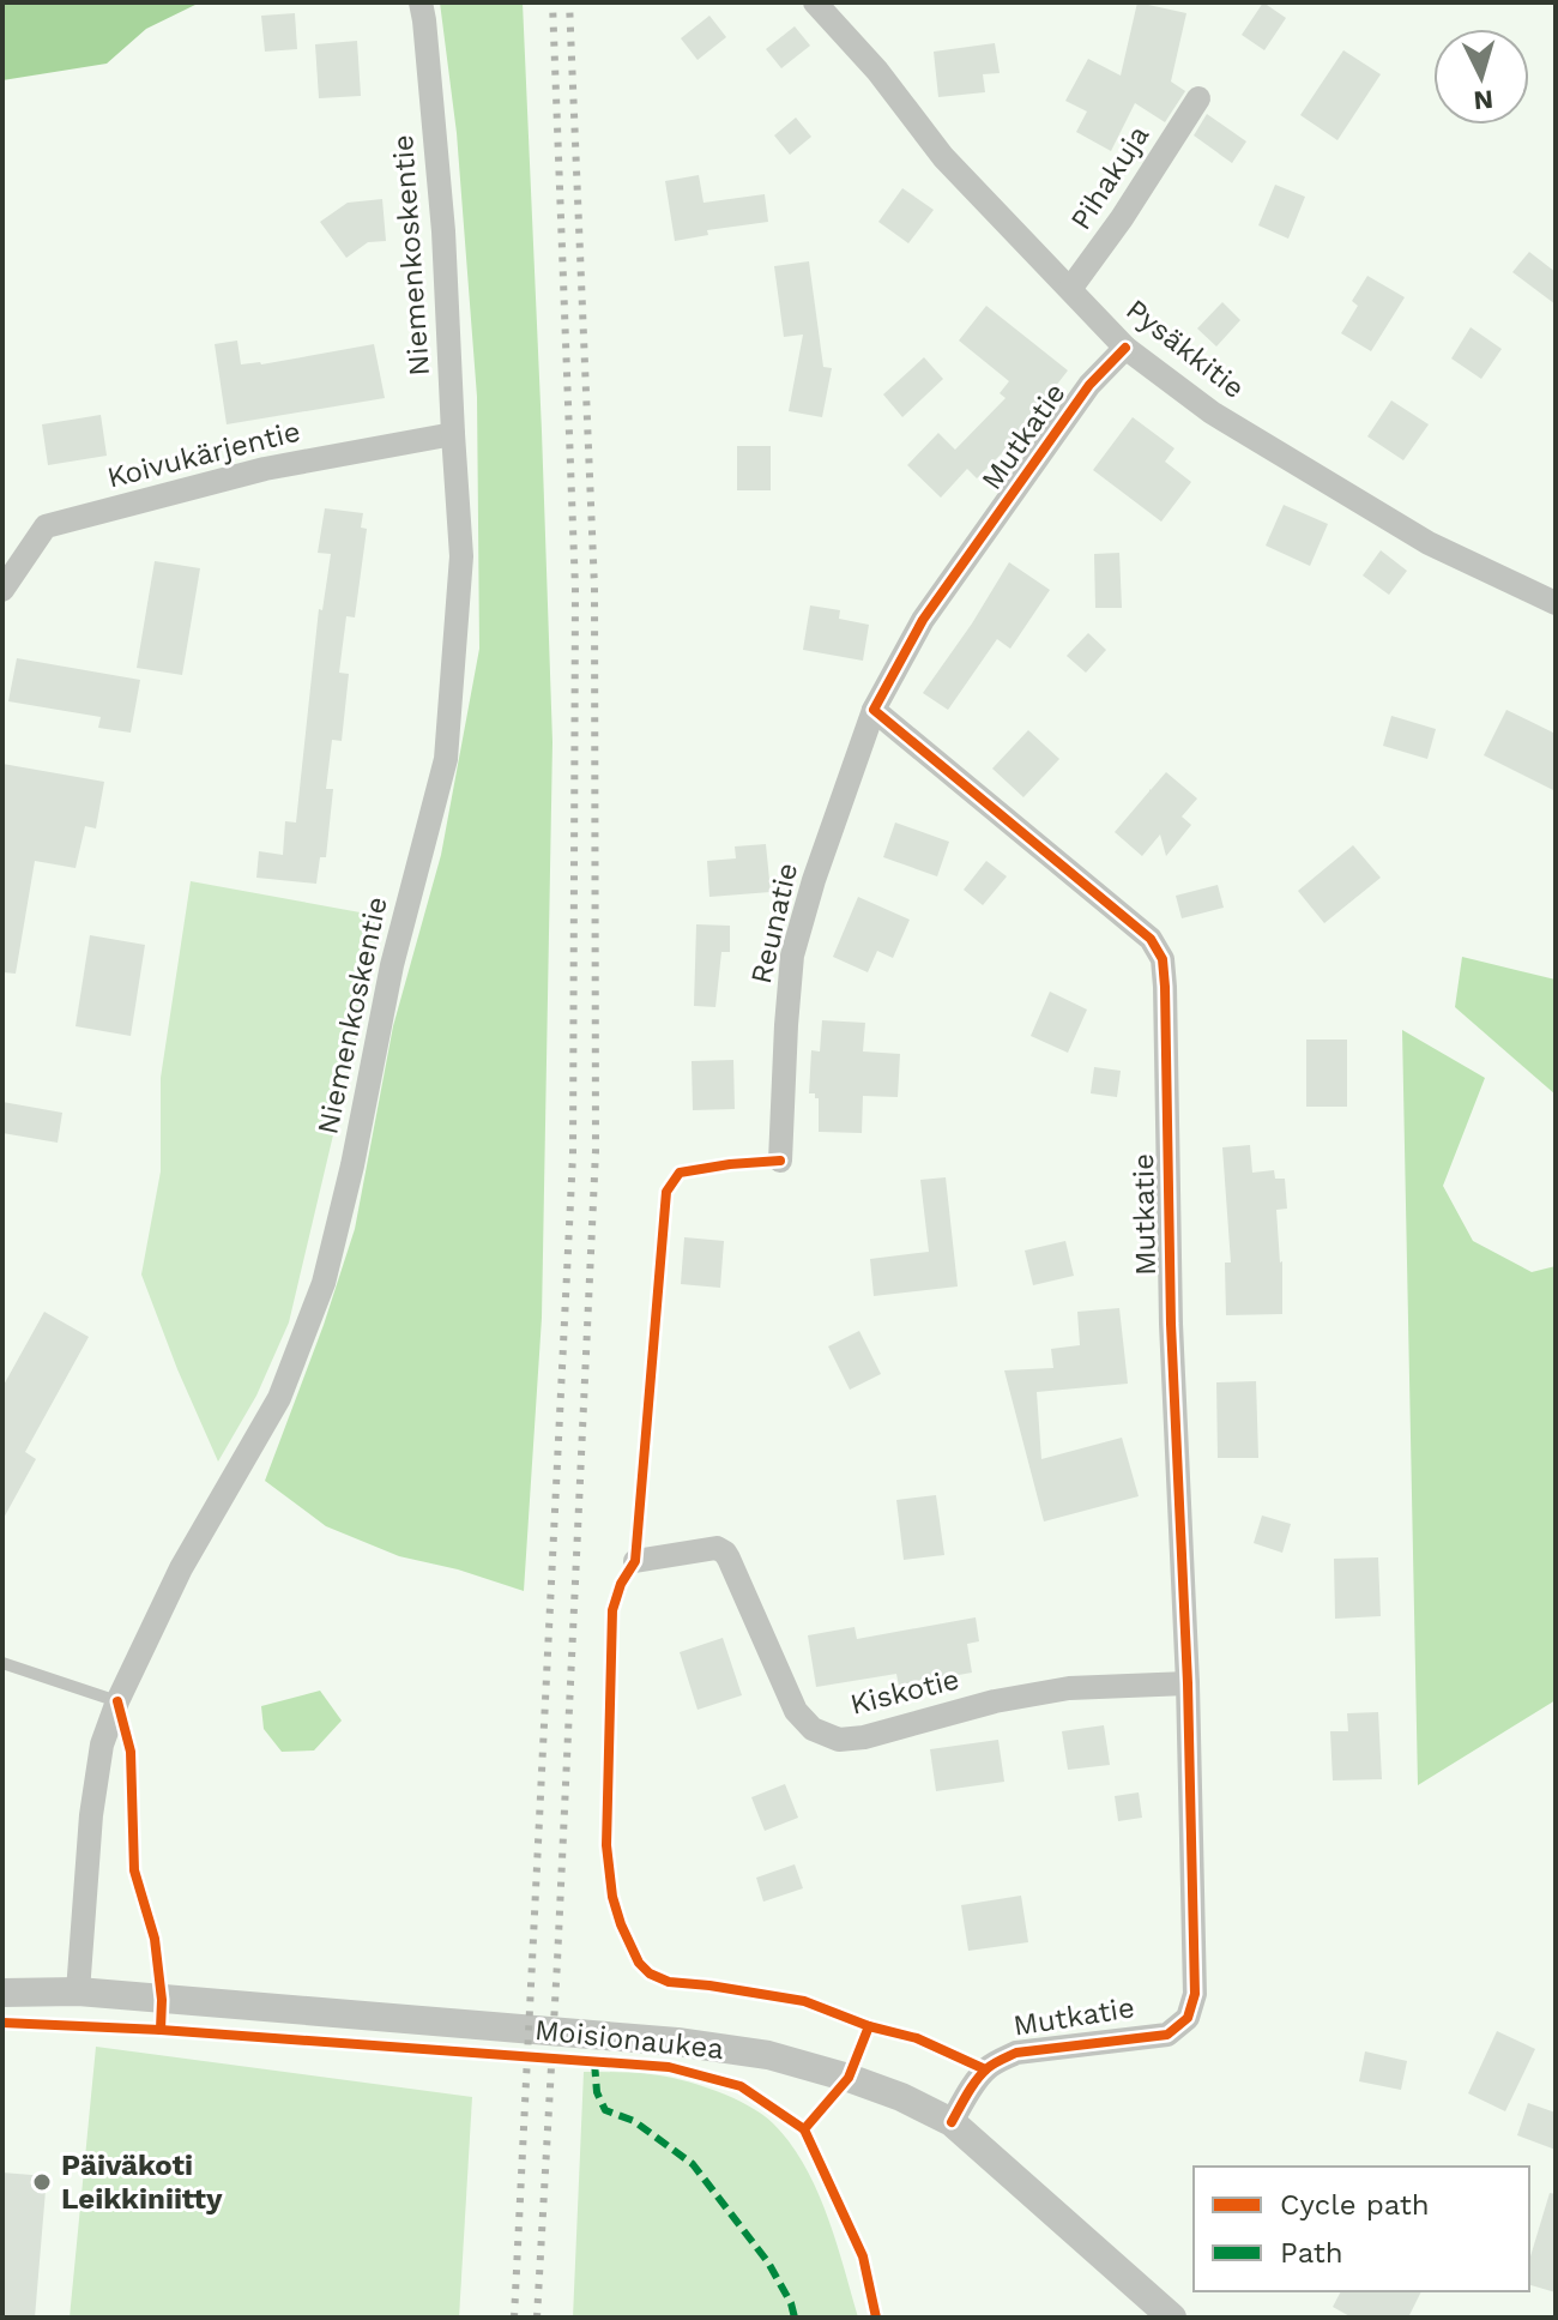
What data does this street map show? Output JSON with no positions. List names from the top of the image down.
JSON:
{
  "streets": {
    "street": [
      "Pihakuja",
      "Niemenkoskentie",
      "Pysäkkitie",
      "Mutkatie",
      "Koivukärjentie",
      "Reunatie",
      "Kiskotie",
      "Moisionaukea"
    ]
  },
  "crossings": [
    ["Pihakuja", "Pysäkkitie"],
    ["Niemenkoskentie", "Koivukärjentie"],
    ["Niemenkoskentie", "Moisionaukea"],
    ["Pysäkkitie", "Mutkatie"],
    ["Mutkatie", "Reunatie"],
    ["Mutkatie", "Kiskotie"],
    ["Mutkatie", "Moisionaukea"]
  ],
  "places": ["Päiväkoti Leikkiniitty"],
  "legend": ["Cycle path", "Path"],
  "north": "bottom"
}
